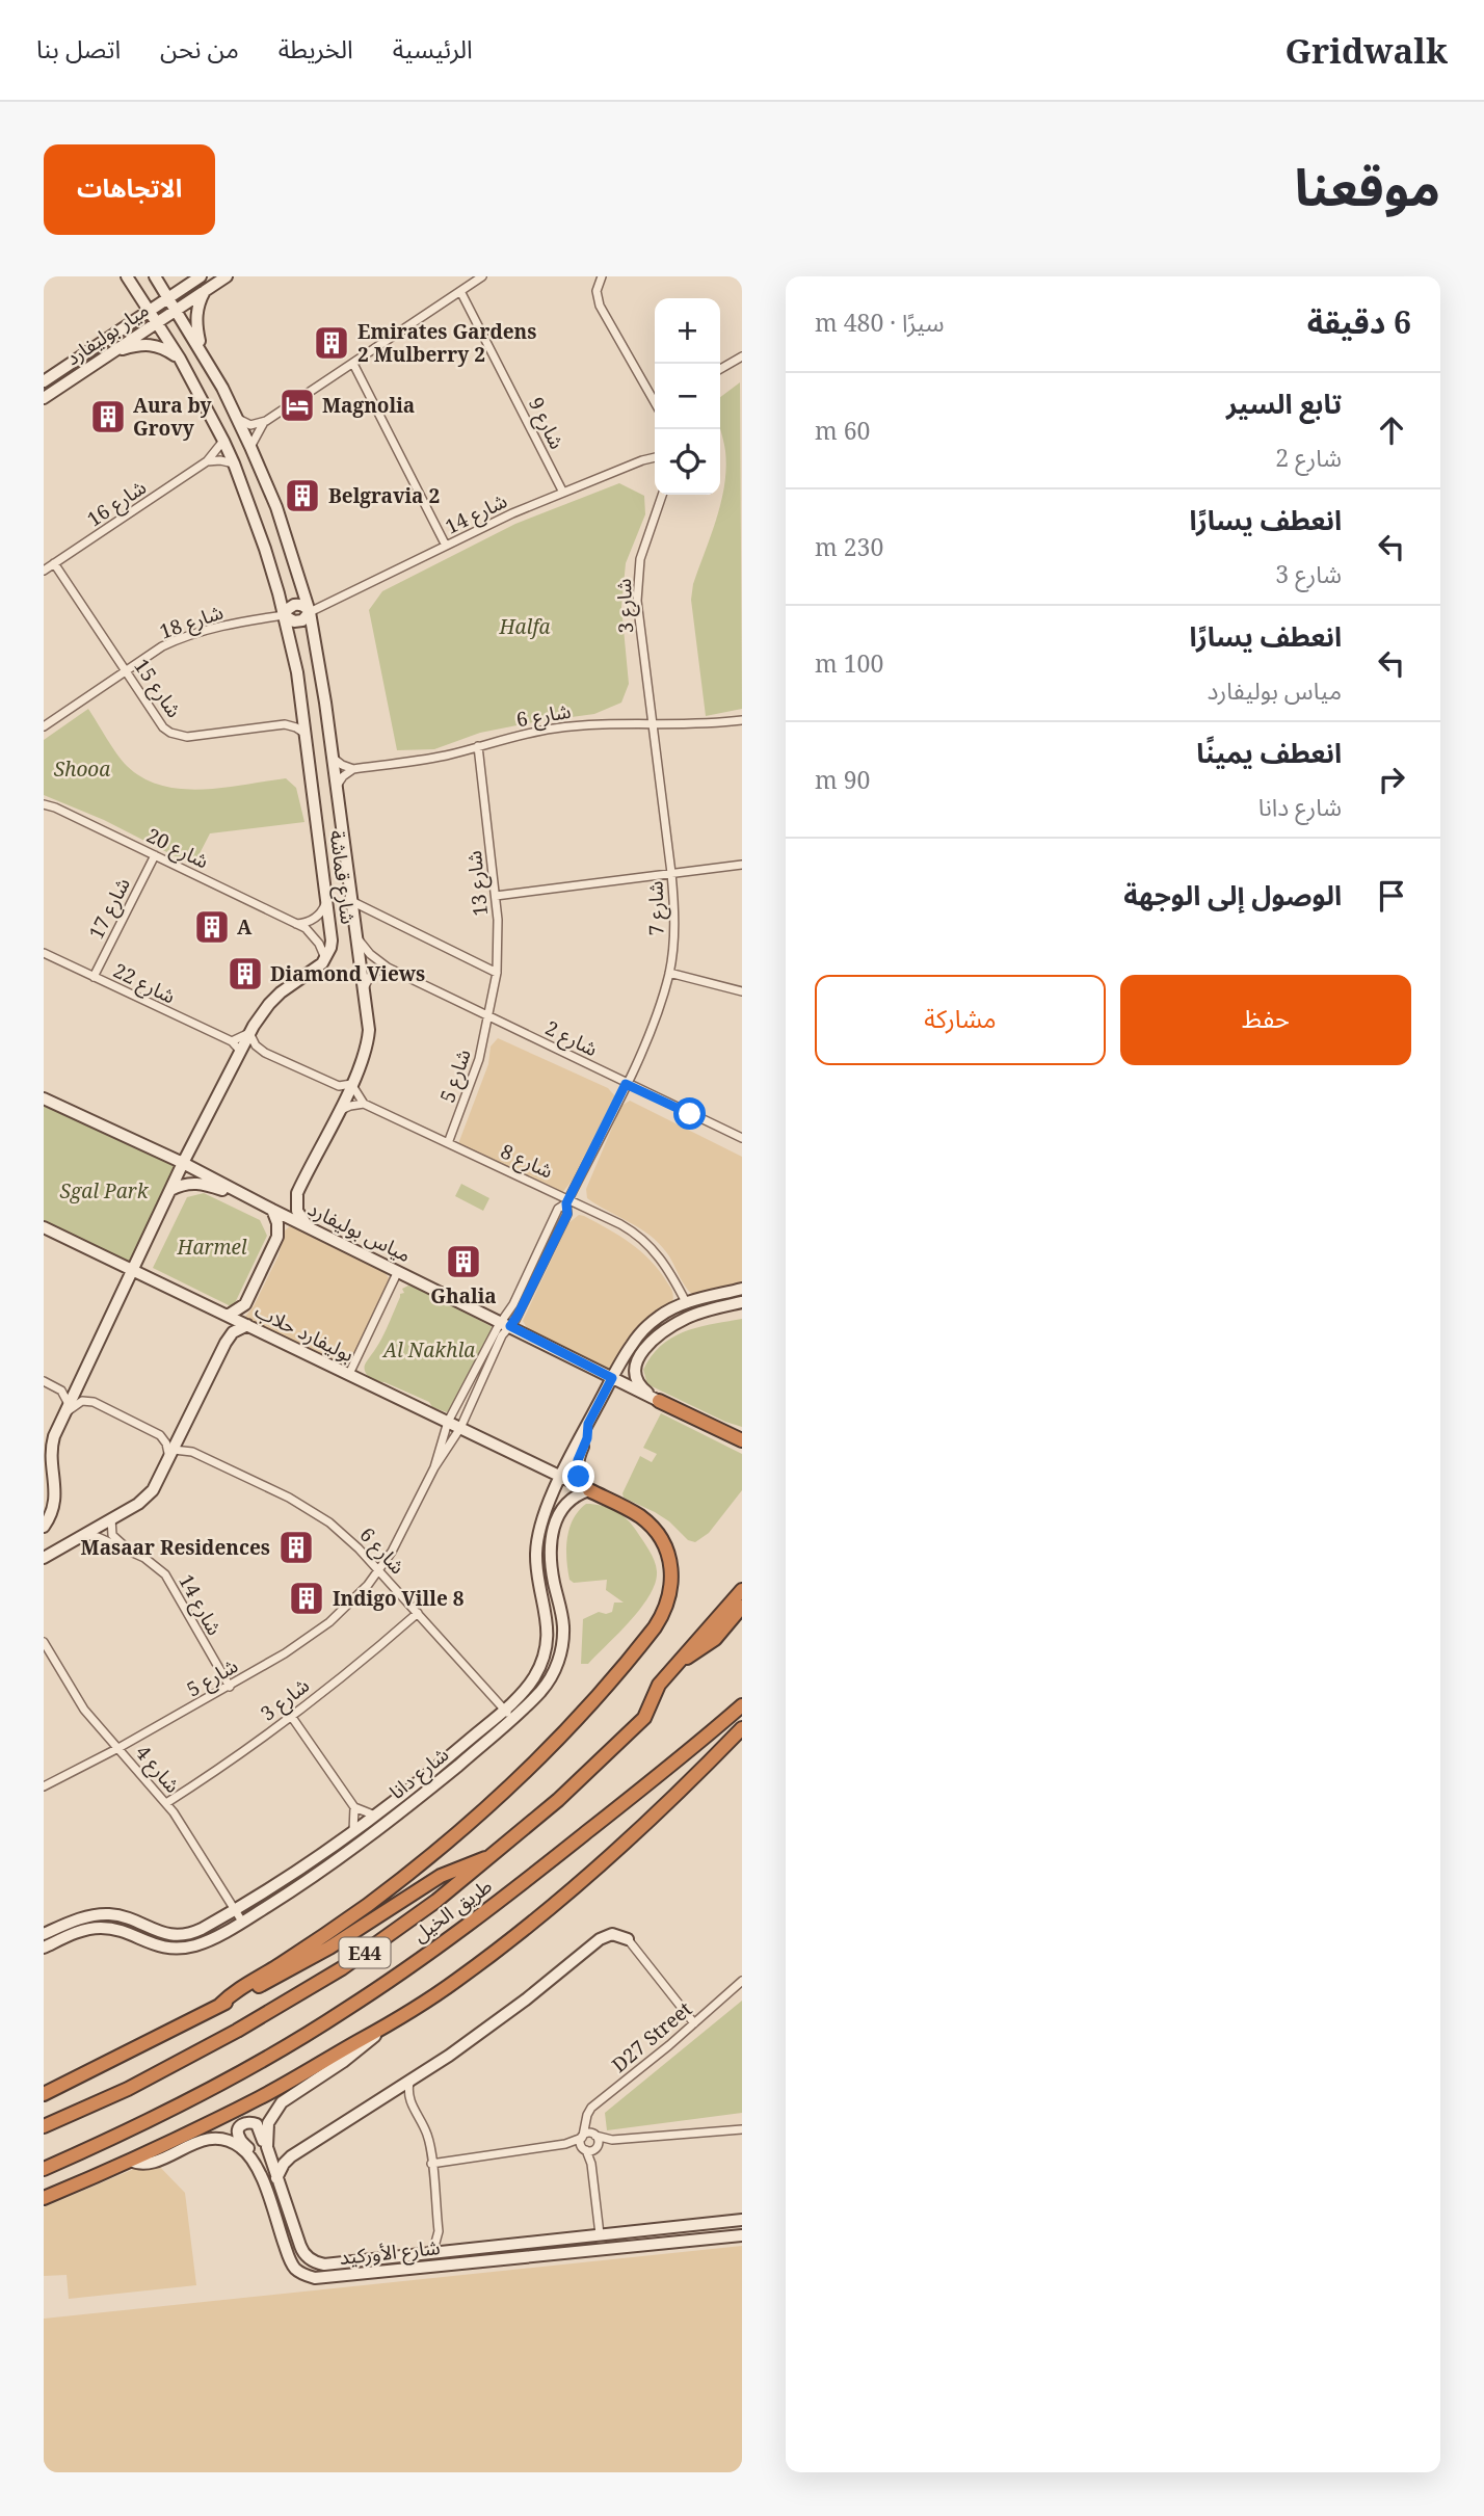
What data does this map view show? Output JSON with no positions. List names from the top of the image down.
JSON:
{
  "streets": {
    "highway": ["طريق الخيل", "E44"],
    "street": [
      "ميار بوليفارد",
      "شارع 9",
      "شارع 16",
      "شارع 14",
      "شارع 3",
      "شارع 18",
      "شارع 15",
      "شارع 6",
      "شارع 20",
      "شارع قماشة",
      "شارع 13",
      "شارع 17",
      "شارع 7",
      "شارع 22",
      "شارع 2",
      "شارع 5",
      "شارع 8",
      "مياس بوليفارد",
      "بوليفارد حلاب",
      "شارع 4",
      "شارع دانا",
      "D27 Street",
      "شارع الأوركيد"
    ]
  },
  "crossings": [
    ["ميار بوليفارد", "شارع قماشة"],
    ["شارع 9", "شارع 14"],
    ["شارع 16", "شارع 15"],
    ["شارع 16", "شارع قماشة"],
    ["شارع 14", "شارع قماشة"],
    ["شارع 14", "شارع 5"],
    ["شارع 3", "شارع 6"],
    ["شارع 3", "شارع 7"],
    ["شارع 3", "شارع 4"],
    ["شارع 18", "شارع 15"],
    ["شارع 18", "شارع قماشة"],
    ["شارع 6", "شارع 13"],
    ["شارع 6", "شارع 7"],
    ["شارع 6", "شارع 5"],
    ["شارع 6", "شارع دانا"],
    ["شارع 20", "شارع قماشة"],
    ["شارع 20", "شارع 17"],
    ["شارع قماشة", "شارع 2"],
    ["شارع قماشة", "مياس بوليفارد"],
    ["شارع 13", "شارع 2"],
    ["شارع 13", "شارع 5"],
    ["شارع 17", "شارع 22"],
    ["شارع 7", "شارع 2"],
    ["شارع 2", "شارع 5"],
    ["شارع 5", "شارع 8"],
    ["شارع 5", "شارع 4"],
    ["شارع 8", "شارع دانا"],
    ["مياس بوليفارد", "بوليفارد حلاب"],
    ["مياس بوليفارد", "شارع دانا"],
    ["بوليفارد حلاب", "شارع دانا"],
    ["شارع 4", "شارع دانا"]
  ],
  "parks": [
    "Halfa",
    "Shooa",
    "Sgal Park",
    "Harmel",
    "Al Nakhla"
  ],
  "places": {
    "building": [
      "Emirates Gardens 2 Mulberry 2",
      "Aura by Grovy",
      "Belgravia 2",
      "A",
      "Diamond Views",
      "Ghalia",
      "Masaar Residences",
      "Indigo Ville 8"
    ],
    "hotel": ["Magnolia"]
  },
  "page": {
    "header": "Gridwalk",
    "nav": [
      "الرئيسية",
      "الخريطة",
      "من نحن",
      "اتصل بنا"
    ],
    "title": "موقعنا",
    "buttons": [
      "الاتجاهات",
      ["حفظ", "مشاركة"]
    ],
    "heading": ["6 دقيقة", "سيرًا · 480 m"],
    "map_buttons": ["+", "−"],
    "list": [
      ["تابع السير", "شارع 2", "60 m"],
      ["انعطف يسارًا", "شارع 3", "230 m"],
      ["انعطف يسارًا", "مياس بوليفارد", "100 m"],
      ["انعطف يمينًا", "شارع دانا", "90 m"],
      "الوصول إلى الوجهة"
    ]
  }
}
